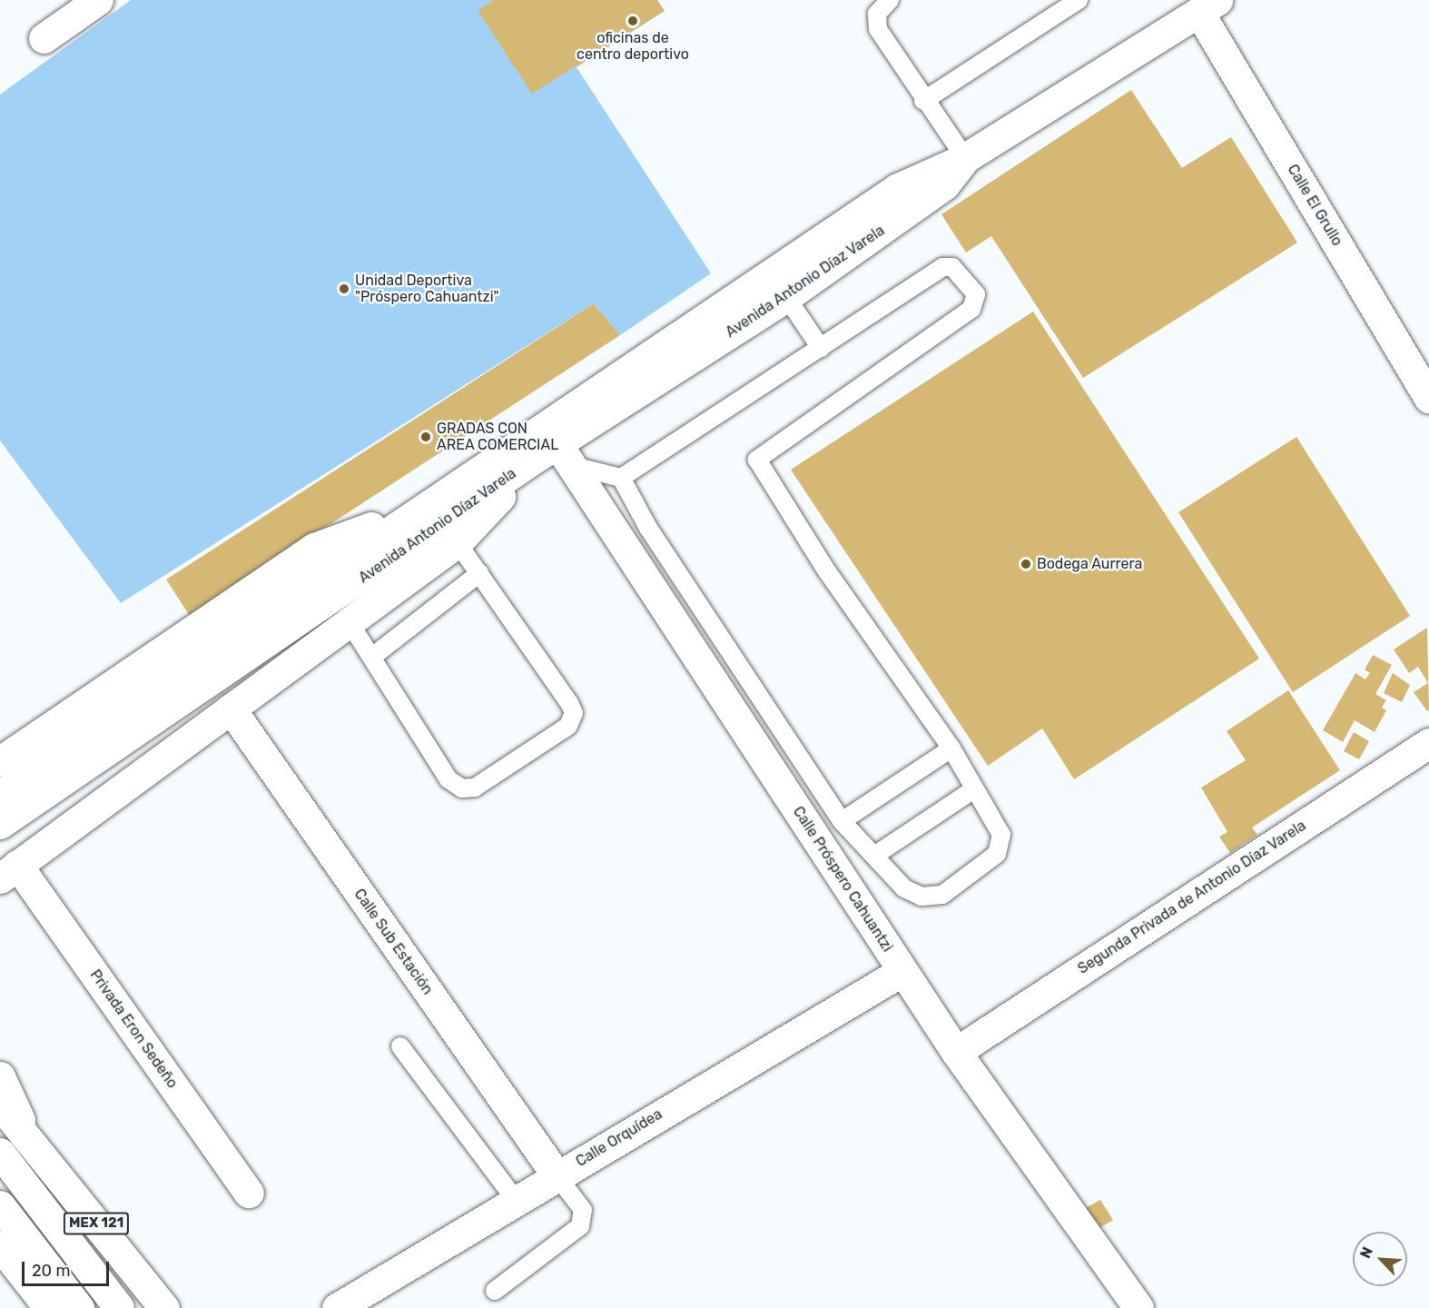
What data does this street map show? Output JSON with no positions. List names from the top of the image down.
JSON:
{
  "streets": {
    "main road": [
      "Calle El Grullo",
      "Avenida Antonio Díaz Varela",
      "Calle Próspero Cahuantzi",
      "Segunda Privada de Antonio Díaz Varela",
      "Calle Sub Estación",
      "Privada Eron Sedeño",
      "Calle Orquídea",
      "MEX 121"
    ]
  },
  "crossings": [
    ["Calle El Grullo", "Avenida Antonio Díaz Varela"],
    ["Avenida Antonio Díaz Varela", "Calle Próspero Cahuantzi"],
    ["Calle Próspero Cahuantzi", "Segunda Privada de Antonio Díaz Varela"],
    ["Calle Próspero Cahuantzi", "Calle Orquídea"],
    ["Calle Sub Estación", "Calle Orquídea"]
  ],
  "places": [
    "oficinas de centro deportivo",
    "Unidad Deportiva \"Próspero Cahuantzi\"",
    "GRADAS CON AREA COMERCIAL",
    "Bodega Aurrera"
  ],
  "scale_bar": "20 m",
  "north": "top left"
}
